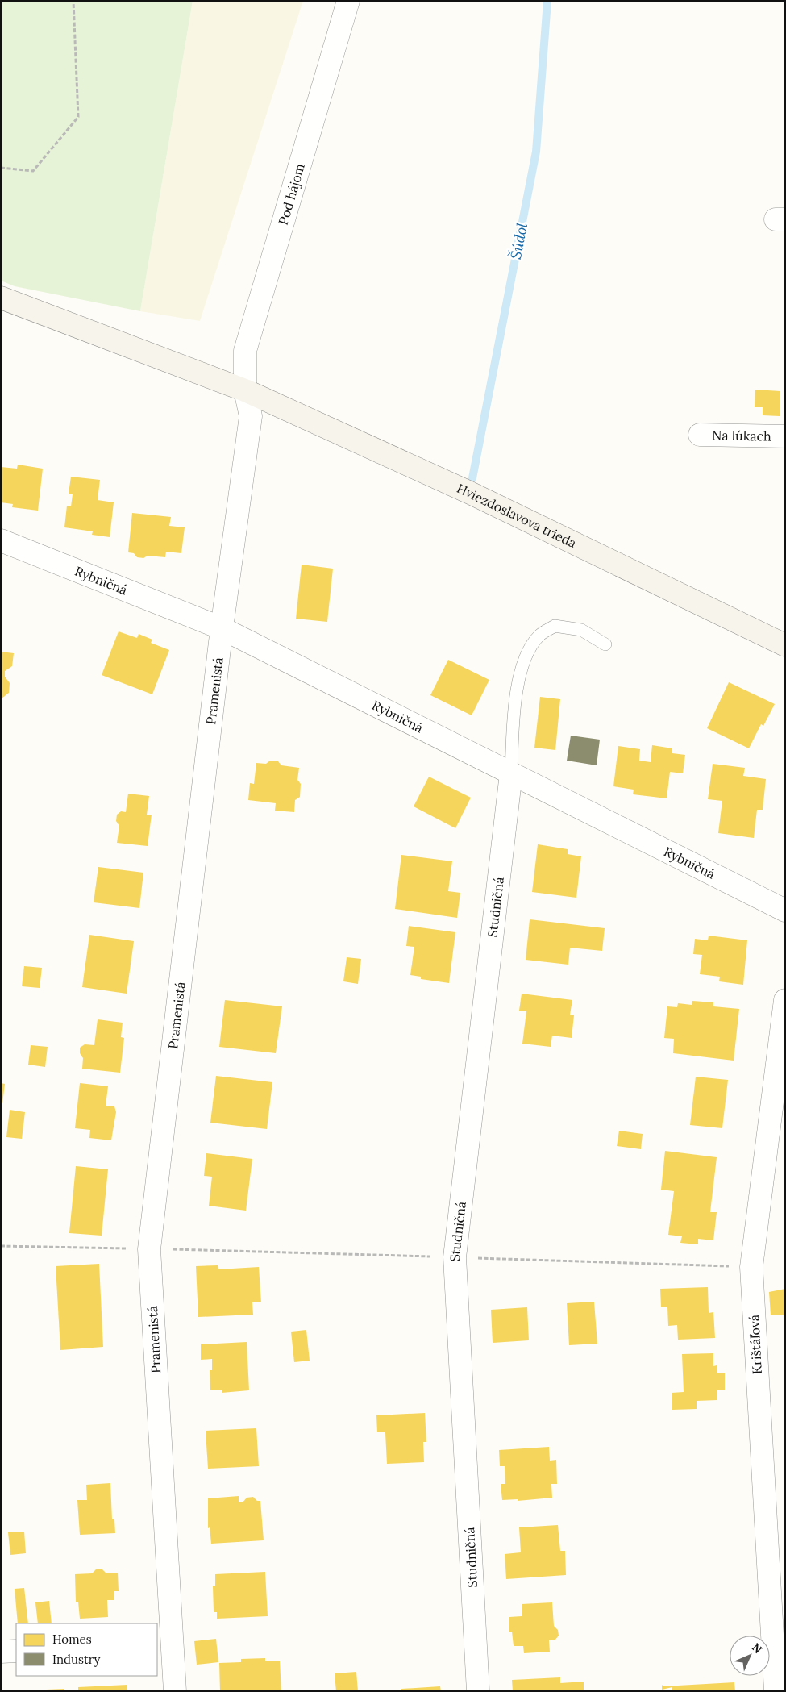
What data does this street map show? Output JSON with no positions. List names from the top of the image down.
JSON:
{
  "streets": {
    "street": [
      "Pod hájom",
      "Na lúkach",
      "Hviezdoslavova trieda",
      "Rybničná",
      "Pramenistá",
      "Studničná",
      "Krištáľová"
    ]
  },
  "crossings": [
    ["Pod hájom", "Hviezdoslavova trieda"],
    ["Pod hájom", "Pramenistá"],
    ["Hviezdoslavova trieda", "Pramenistá"],
    ["Rybničná", "Pramenistá"],
    ["Rybničná", "Studničná"]
  ],
  "water": ["Šúdol"],
  "legend": ["Homes", "Industry"],
  "north": "top right"
}
